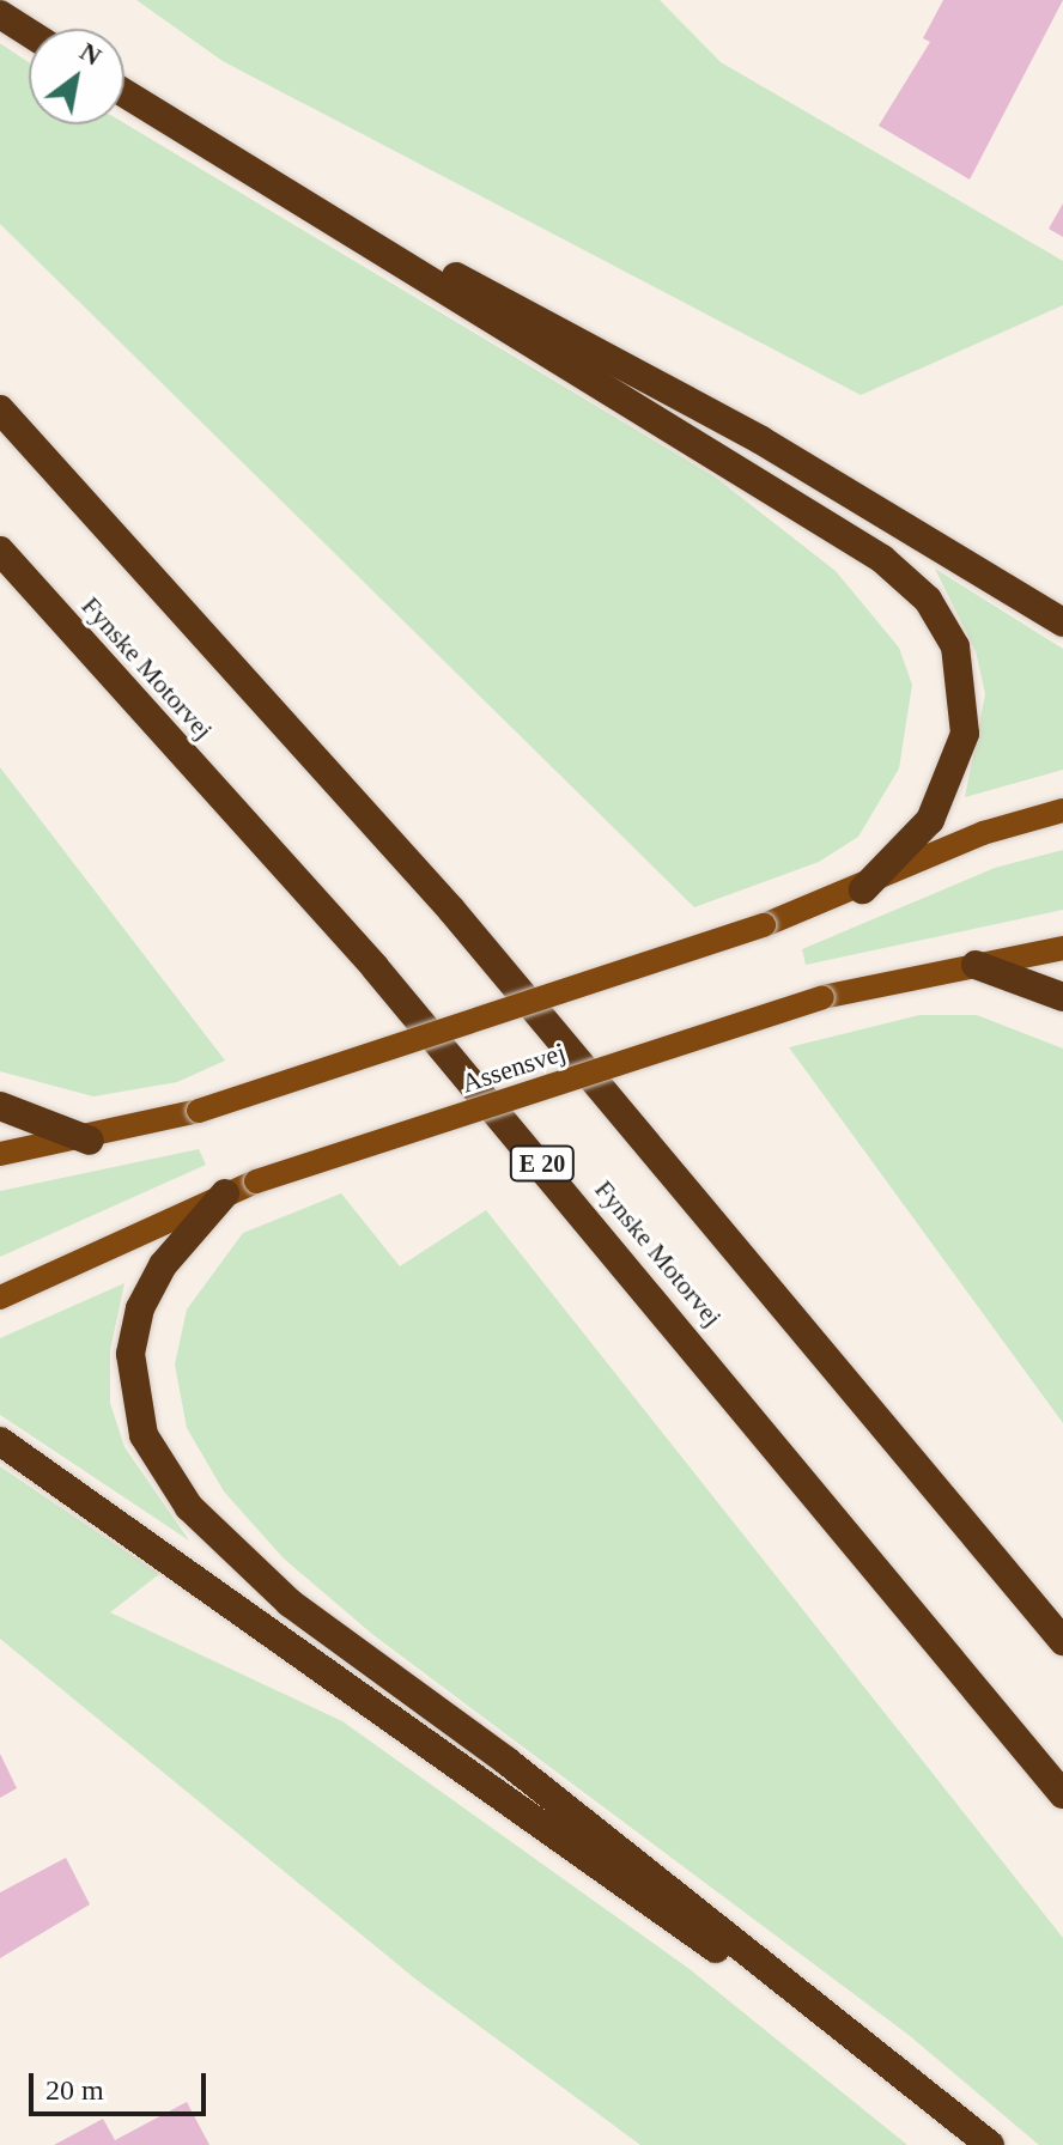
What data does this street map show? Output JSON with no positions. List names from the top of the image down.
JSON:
{
  "streets": {
    "highway": ["Fynske Motorvej", "E 20"],
    "main road": ["Assensvej"]
  },
  "scale_bar": "20 m",
  "north": "top right"
}
